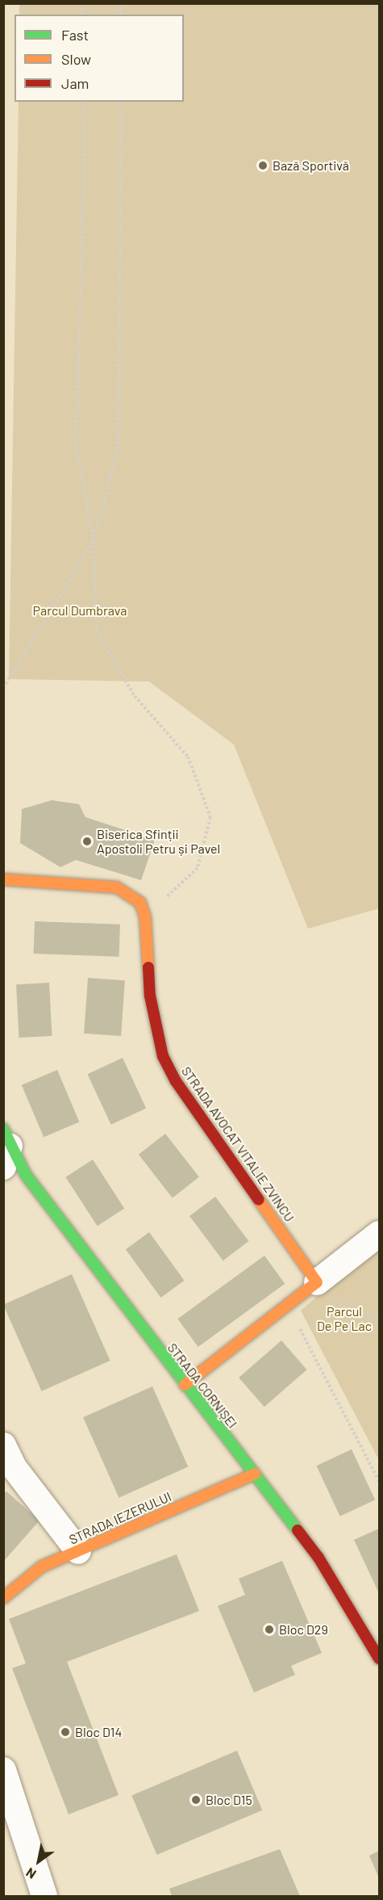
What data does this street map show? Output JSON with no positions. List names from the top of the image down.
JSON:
{
  "streets": {
    "street": ["STRADA AVOCAT VITALIE ZVINCU", "STRADA CORNIȘEI", "STRADA IEZERULUI"]
  },
  "crossings": [
    ["STRADA CORNIȘEI", "STRADA IEZERULUI"]
  ],
  "parks": ["Parcul Dumbrava", "Parcul De Pe Lac"],
  "places": [
    "Bază Sportivă",
    "Biserica Sfinții Apostoli Petru și Pavel",
    "Bloc D29",
    "Bloc D14",
    "Bloc D15"
  ],
  "legend": ["Fast", "Slow", "Jam"],
  "north": "bottom left"
}
